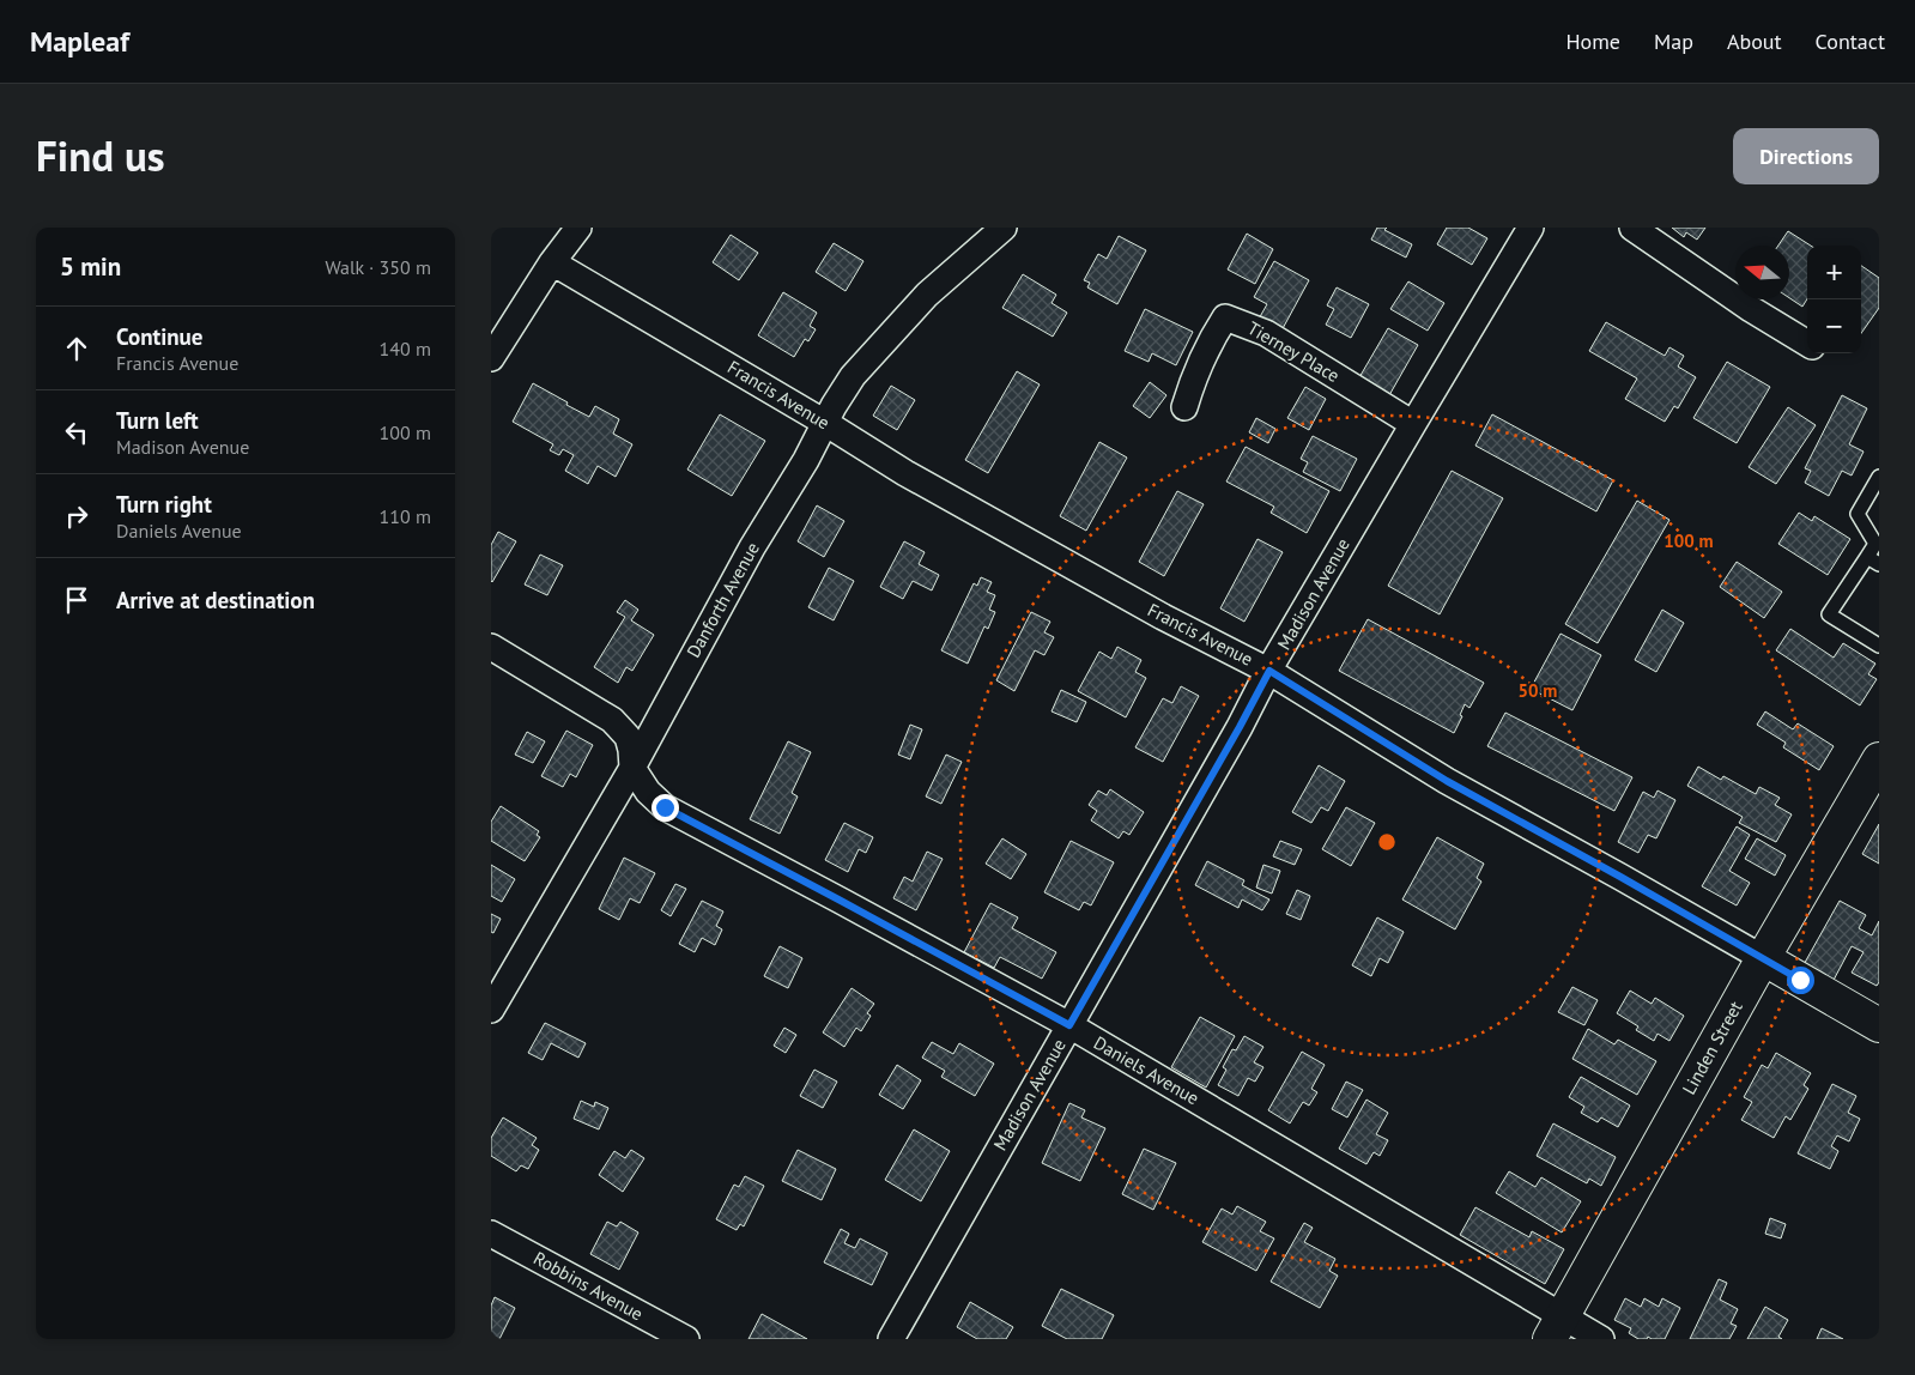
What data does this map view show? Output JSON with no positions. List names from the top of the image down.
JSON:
{
  "streets": {
    "street": [
      "Tierney Place",
      "Francis Avenue",
      "Madison Avenue",
      "Danforth Avenue",
      "Linden Street",
      "Daniels Avenue",
      "Robbins Avenue"
    ]
  },
  "crossings": [
    ["Tierney Place", "Madison Avenue"],
    ["Francis Avenue", "Madison Avenue"],
    ["Francis Avenue", "Danforth Avenue"],
    ["Francis Avenue", "Linden Street"],
    ["Madison Avenue", "Daniels Avenue"],
    ["Danforth Avenue", "Daniels Avenue"],
    ["Linden Street", "Daniels Avenue"]
  ],
  "north": "left",
  "page": {
    "header": "Mapleaf",
    "nav": [
      "Home",
      "Map",
      "About",
      "Contact"
    ],
    "title": "Find us",
    "buttons": "Directions",
    "heading": ["5 min", "Walk · 350 m"],
    "map_buttons": ["+", "−"],
    "list": [
      ["Continue", "Francis Avenue", "140 m"],
      ["Turn left", "Madison Avenue", "100 m"],
      ["Turn right", "Daniels Avenue", "110 m"],
      "Arrive at destination"
    ]
  },
  "rings": ["100 m", "50 m"]
}
